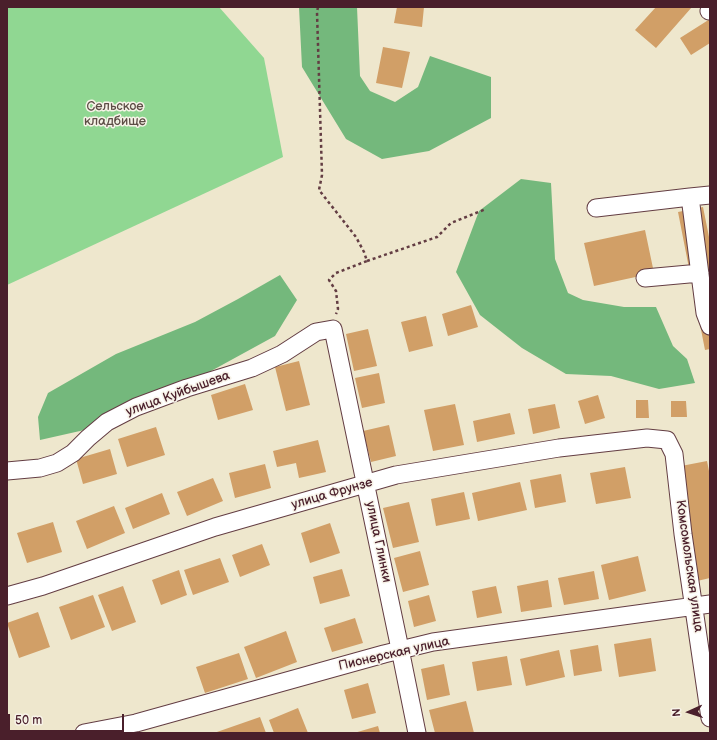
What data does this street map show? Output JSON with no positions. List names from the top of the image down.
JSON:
{
  "streets": {
    "street": [
      "улица Куйбышева",
      "улица Фрунзе",
      "улица Глинки",
      "Комсомольская улица",
      "Пионерская улица"
    ]
  },
  "crossings": [
    ["улица Куйбышева", "улица Глинки"],
    ["улица Фрунзе", "улица Глинки"],
    ["улица Фрунзе", "Комсомольская улица"],
    ["улица Глинки", "Пионерская улица"],
    ["Комсомольская улица", "Пионерская улица"]
  ],
  "parks": ["Сельское кладбище"],
  "scale_bar": "50 m",
  "north": "left"
}
